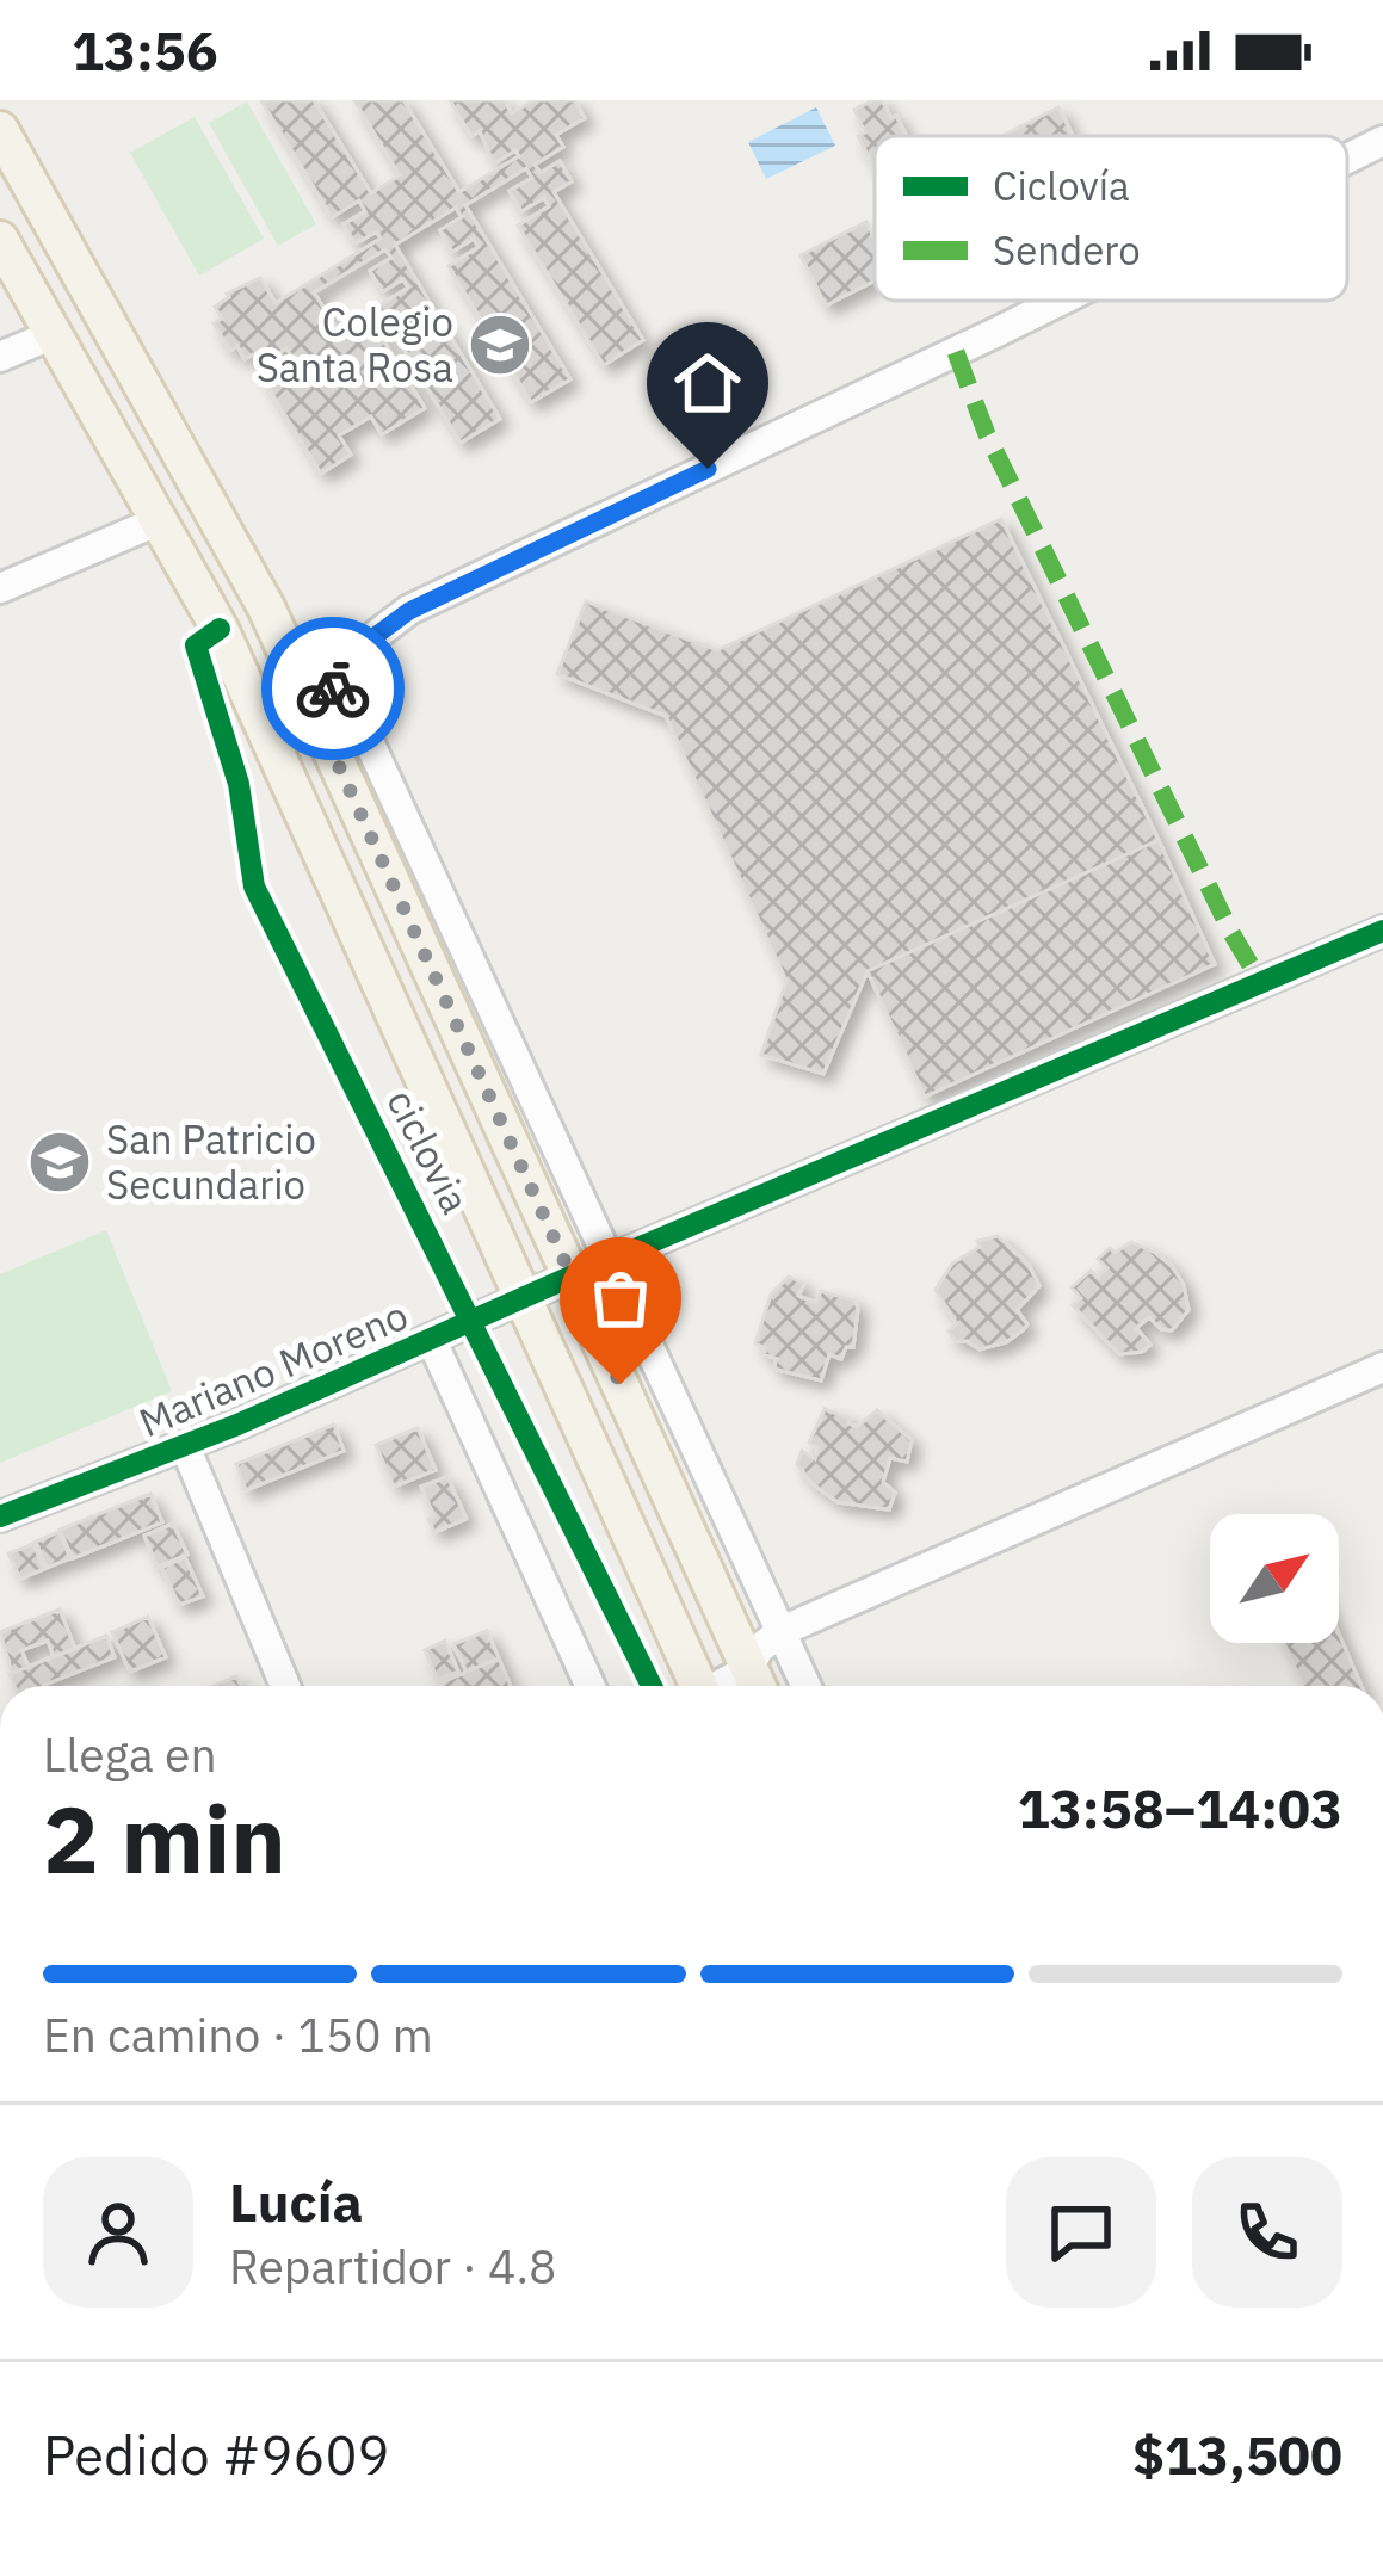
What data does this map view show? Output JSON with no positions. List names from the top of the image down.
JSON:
{
  "streets": {
    "street": ["Mariano Moreno"],
    "cycle path": ["ciclovia"]
  },
  "places": {
    "school or university": ["Colegio Santa Rosa", "San Patricio Secundario"]
  },
  "legend": ["Ciclovía", "Sendero"],
  "north": "top right",
  "page": {
    "status": "13:56",
    "heading": ["2 min", "Llega en", "13:58–14:03"],
    "panel": [
      "Lucía",
      "Repartidor · 4.8",
      "Pedido #9609",
      "$13,500"
    ],
    "bar": "En camino · 150 m"
  }
}
